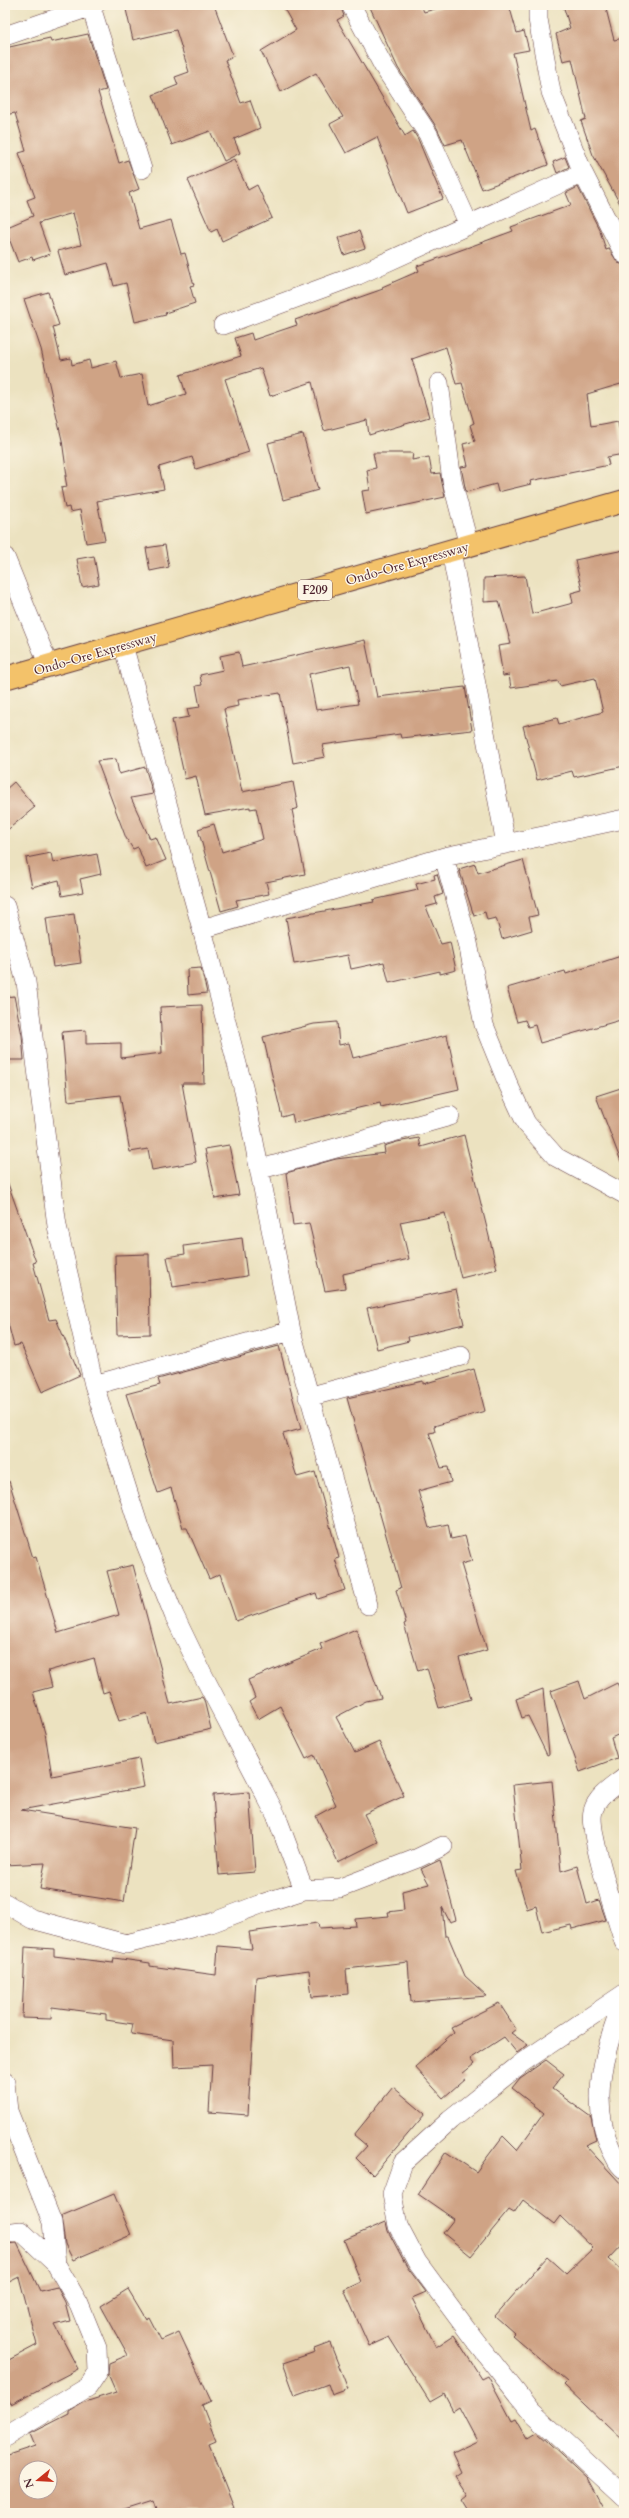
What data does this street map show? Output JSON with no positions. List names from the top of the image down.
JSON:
{
  "streets": {
    "main road": ["Ondo-Ore Expressway", "F209"]
  },
  "north": "left"
}
